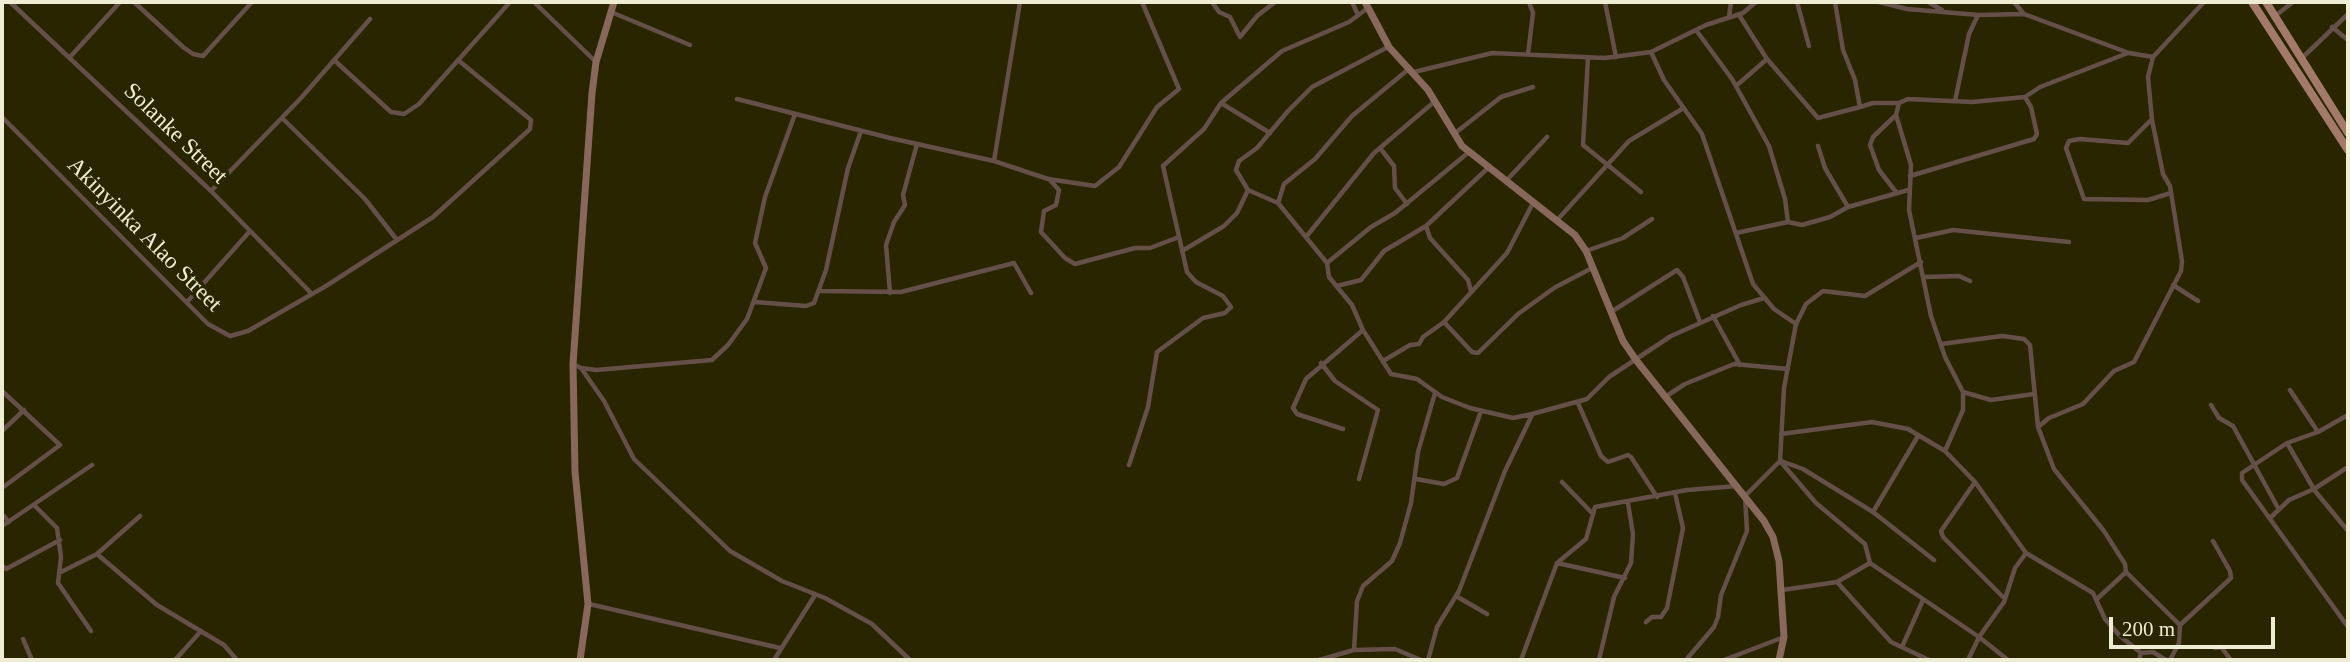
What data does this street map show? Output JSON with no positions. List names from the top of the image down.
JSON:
{
  "streets": {
    "street": ["Solanke Street", "Akinyinka Alao Street"]
  },
  "crossings": [
    ["Solanke Street", "Akinyinka Alao Street"]
  ],
  "scale_bar": "200 m"
}
